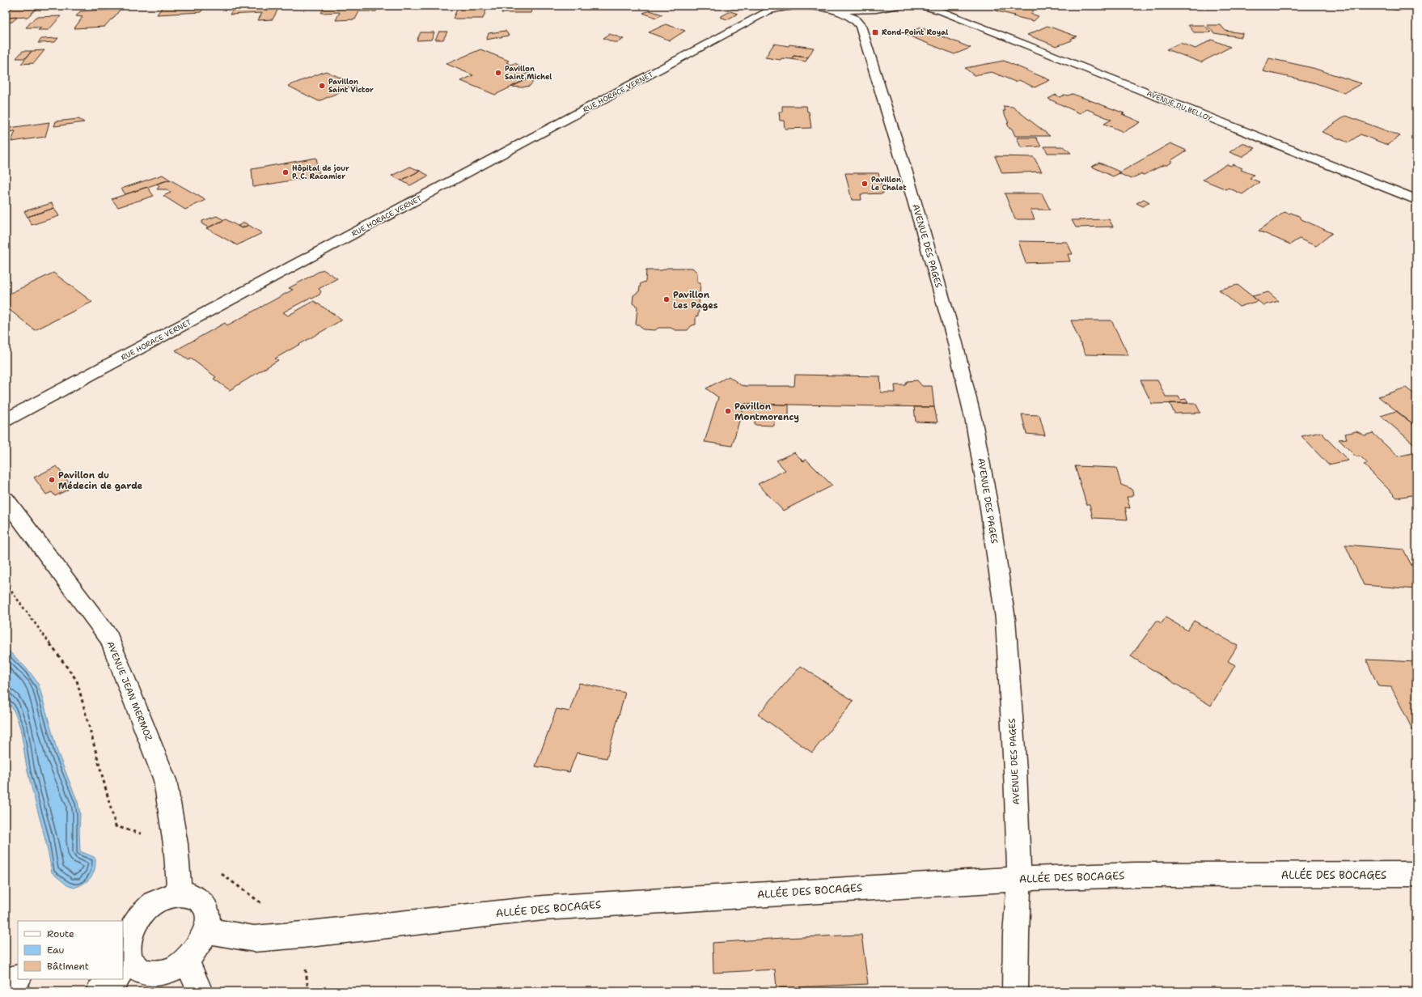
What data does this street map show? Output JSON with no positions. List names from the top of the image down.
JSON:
{
  "streets": {
    "street": [
      "RUE HORACE VERNET",
      "AVENUE DU BELLOY",
      "AVENUE DES PAGES",
      "AVENUE JEAN MERMOZ",
      "ALLÉE DES BOCAGES"
    ]
  },
  "crossings": [
    ["AVENUE DES PAGES", "ALLÉE DES BOCAGES"],
    ["AVENUE JEAN MERMOZ", "ALLÉE DES BOCAGES"]
  ],
  "places": {
    "transit": ["Rond-Point Royal"],
    "other": [
      "Pavillon Saint Michel",
      "Pavillon Saint Victor",
      "Hôpital de jour P. C. Racamier",
      "Pavillon Le Chalet",
      "Pavillon Les Pages",
      "Pavillon Montmorency",
      "Pavillon du Médecin de garde"
    ]
  },
  "legend": ["Route", "Eau", "Bâtiment"]
}
